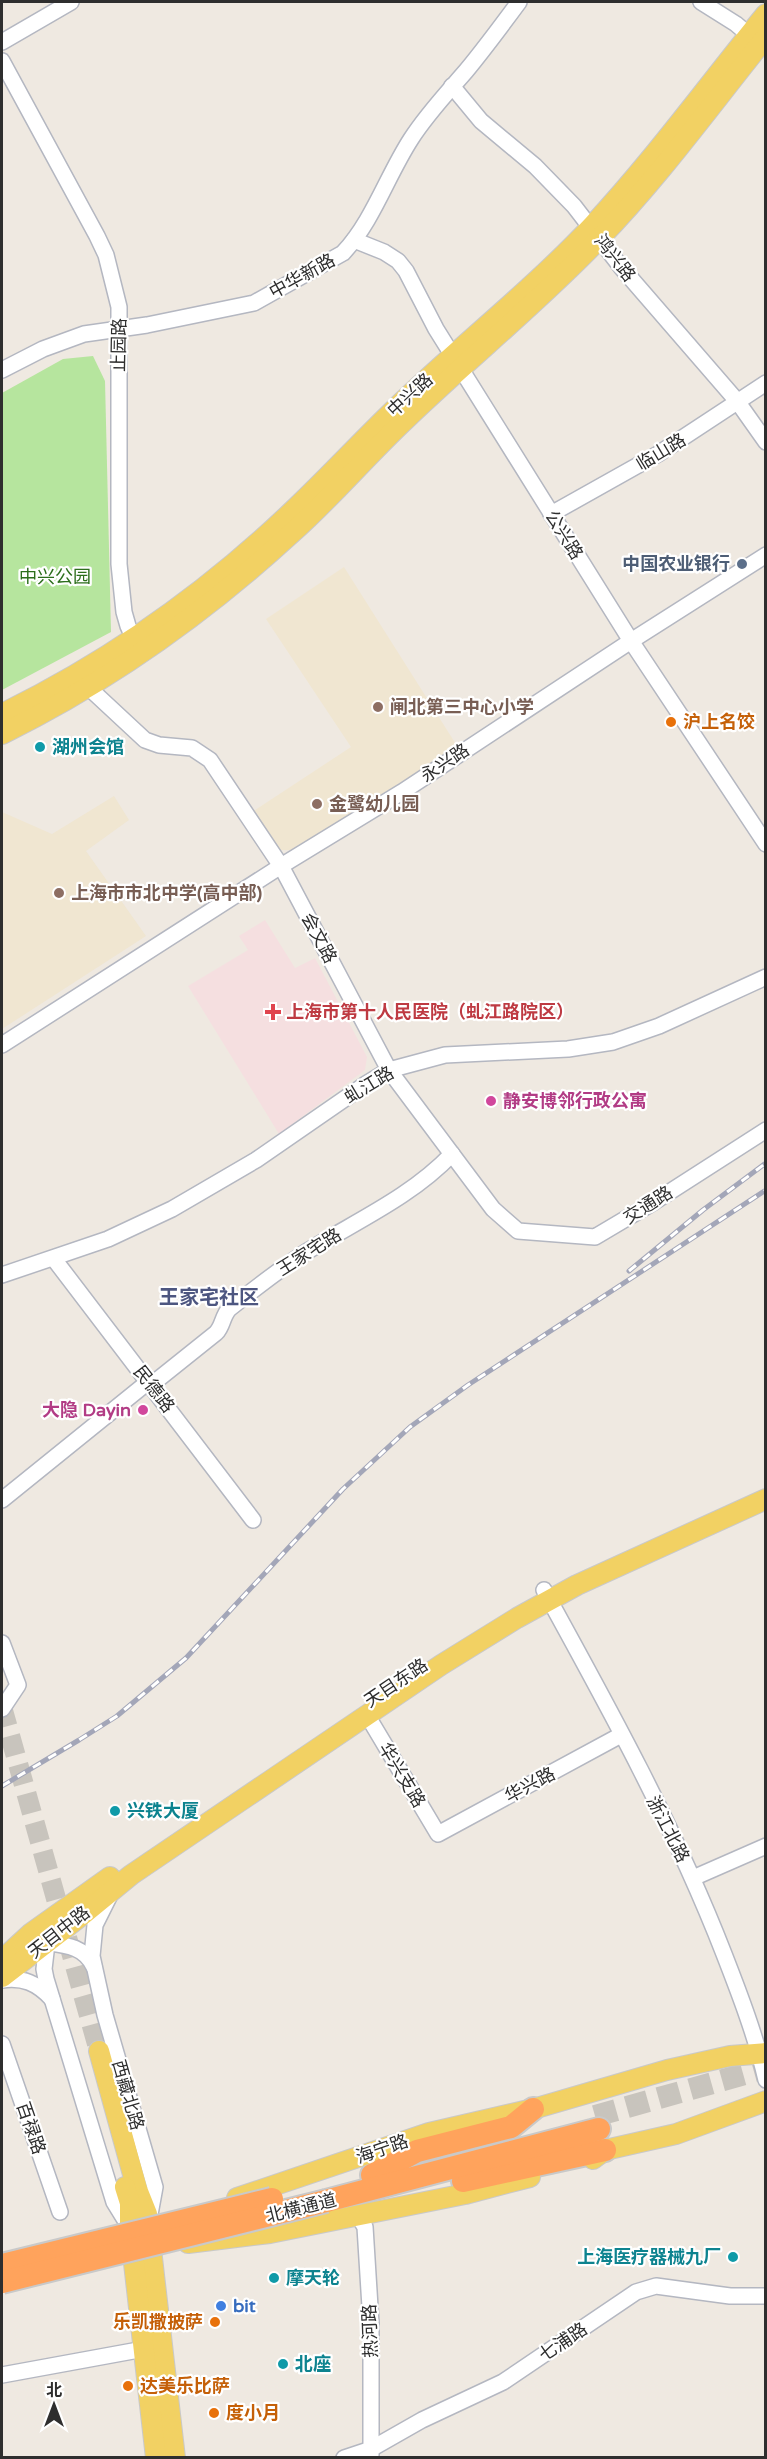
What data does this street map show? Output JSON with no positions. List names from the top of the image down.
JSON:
{
  "streets": {
    "highway": ["北横通道"],
    "main road": [
      "中兴路",
      "天目东路",
      "天目中路",
      "西藏北路",
      "海宁路"
    ],
    "street": [
      "鸿兴路",
      "中华新路",
      "止园路",
      "临山路",
      "公兴路",
      "永兴路",
      "会文路",
      "虬江路",
      "交通路",
      "王家宅路",
      "民德路",
      "华兴支路",
      "华兴路",
      "浙江北路",
      "百禄路",
      "热河路",
      "七浦路"
    ]
  },
  "crossings": [
    ["鸿兴路", "中华新路"],
    ["鸿兴路", "中兴路"],
    ["鸿兴路", "临山路"],
    ["中华新路", "止园路"],
    ["中华新路", "公兴路"],
    ["止园路", "中兴路"],
    ["中兴路", "公兴路"],
    ["中兴路", "会文路"],
    ["临山路", "公兴路"],
    ["公兴路", "永兴路"],
    ["永兴路", "会文路"],
    ["会文路", "虬江路"],
    ["会文路", "交通路"],
    ["会文路", "王家宅路"],
    ["虬江路", "民德路"],
    ["王家宅路", "民德路"],
    ["天目东路", "华兴支路"],
    ["天目东路", "浙江北路"],
    ["天目东路", "天目中路"],
    ["天目东路", "西藏北路"],
    ["华兴支路", "华兴路"],
    ["华兴路", "浙江北路"],
    ["浙江北路", "海宁路"],
    ["天目中路", "西藏北路"],
    ["西藏北路", "海宁路"],
    ["热河路", "七浦路"]
  ],
  "districts": ["王家宅社区"],
  "parks": ["中兴公园"],
  "places": {
    "other": [
      "中国农业银行",
      "闸北第三中心小学",
      "沪上名饺",
      "湖州会馆",
      "金鹭幼儿园",
      "上海市市北中学(高中部)",
      "静安博邻行政公寓",
      "大隐 Dayin",
      "兴铁大厦",
      "上海医疗器械九厂",
      "摩天轮",
      "bit",
      "乐凯撒披萨",
      "北座",
      "达美乐比萨",
      "度小月"
    ],
    "health": ["上海市第十人民医院（虬江路院区）"]
  },
  "north": "top"
}
